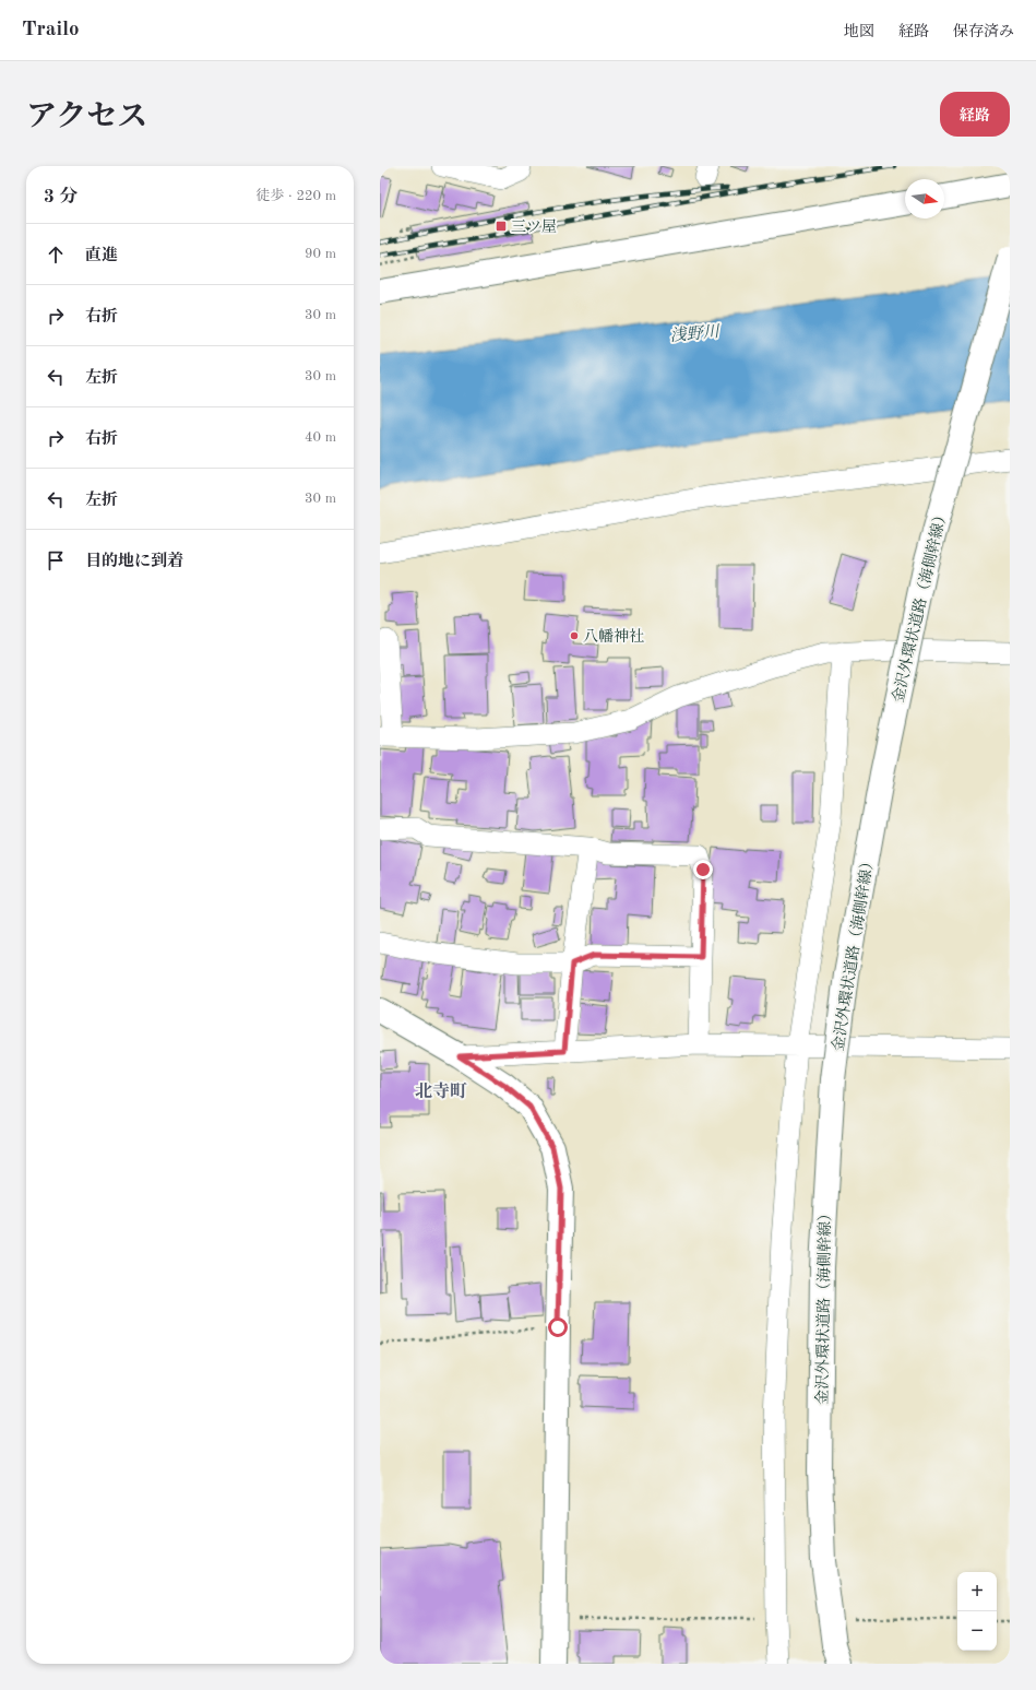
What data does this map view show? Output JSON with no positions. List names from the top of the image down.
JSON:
{
  "streets": {
    "main road": ["金沢外環状道路（海側幹線）"]
  },
  "districts": ["北寺町"],
  "water": ["浅野川"],
  "places": {
    "transit": ["三ツ屋"],
    "other": ["八幡神社"]
  },
  "north": "right",
  "page": {
    "header": "Trailo",
    "nav": ["地図", "経路", "保存済み"],
    "title": "アクセス",
    "buttons": "経路",
    "heading": ["3 分", "徒歩 · 220 m"],
    "list": [
      ["直進", "90 m"],
      ["右折", "30 m"],
      ["左折", "30 m"],
      ["右折", "40 m"],
      ["左折", "30 m"],
      "目的地に到着"
    ],
    "map_buttons": ["+", "−"]
  }
}
